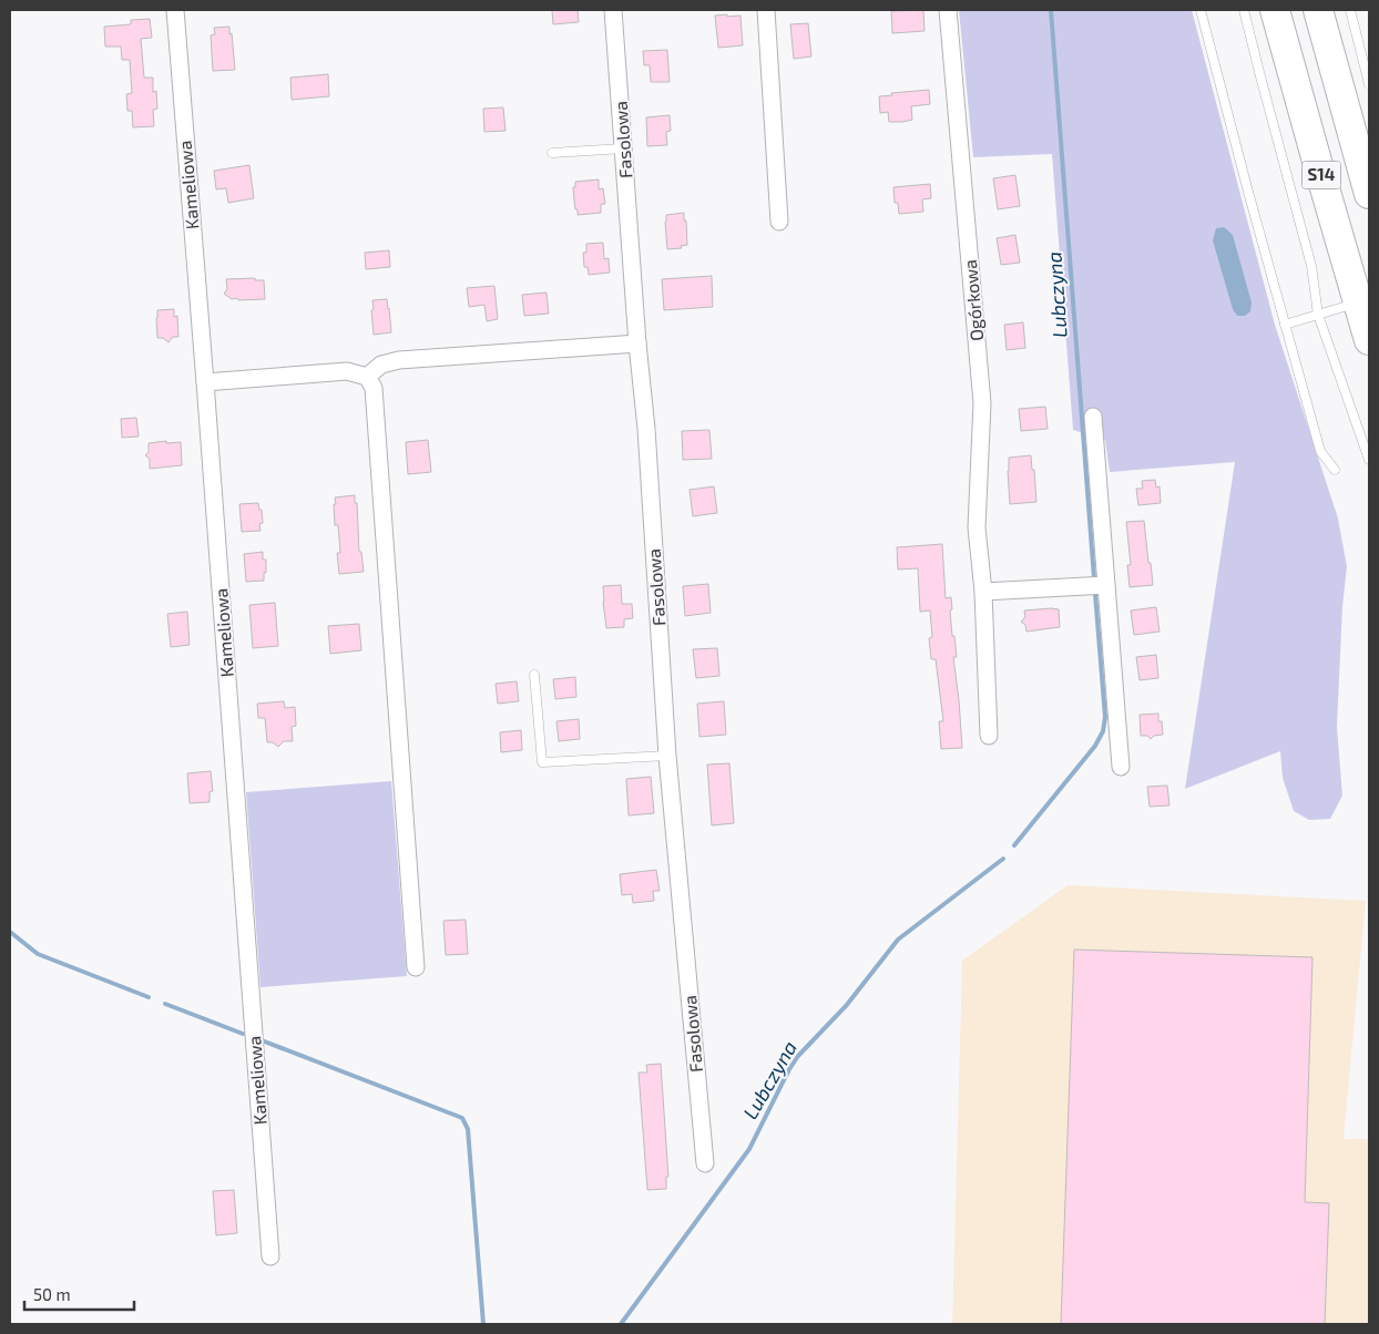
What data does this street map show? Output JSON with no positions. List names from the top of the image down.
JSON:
{
  "streets": {
    "highway": ["S14"],
    "street": ["Fasolowa", "Kameliowa", "Ogórkowa"]
  },
  "water": ["Lubczyna"],
  "scale_bar": "50 m"
}
